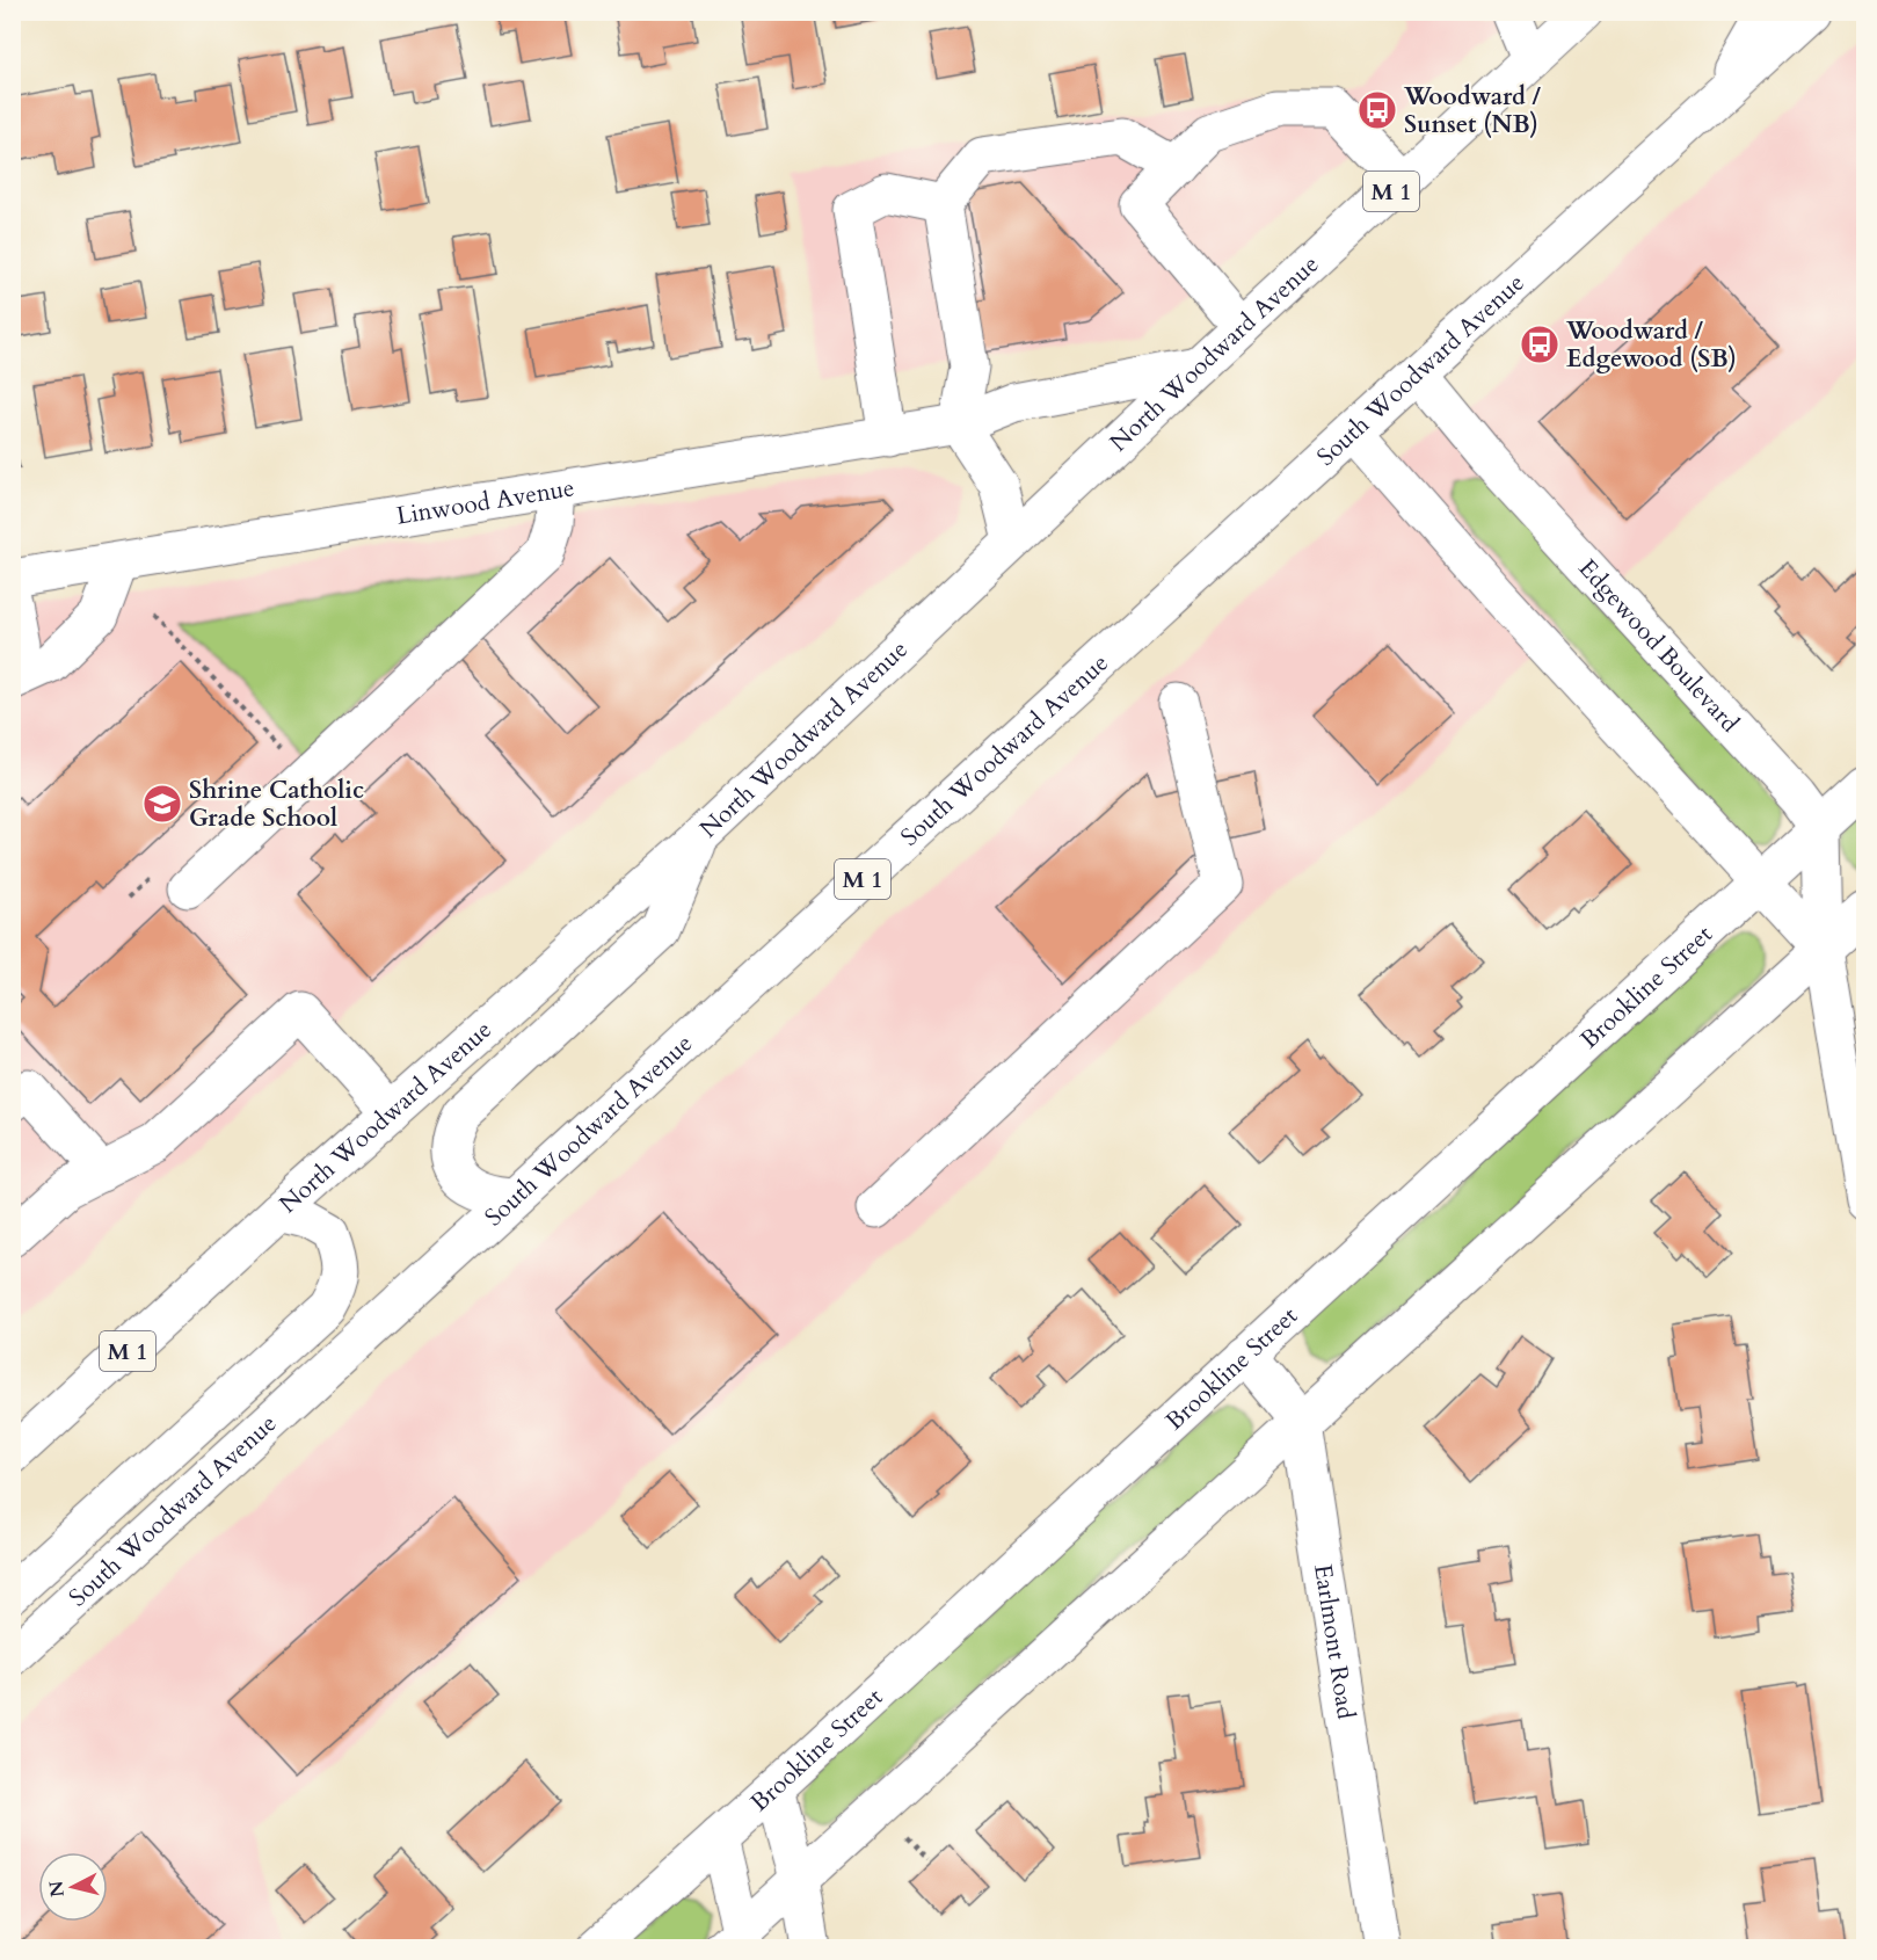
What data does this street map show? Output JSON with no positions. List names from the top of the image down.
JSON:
{
  "streets": {
    "street": [
      "M 1",
      "North Woodward Avenue",
      "South Woodward Avenue",
      "Linwood Avenue",
      "Edgewood Boulevard",
      "Brookline Street",
      "Earlmont Road"
    ]
  },
  "crossings": [
    ["North Woodward Avenue", "Linwood Avenue"],
    ["South Woodward Avenue", "Edgewood Boulevard"],
    ["Edgewood Boulevard", "Brookline Street"]
  ],
  "places": {
    "bus stop": ["Woodward / Sunset (NB)", "Woodward / Edgewood (SB)"],
    "school or university": ["Shrine Catholic Grade School"]
  },
  "north": "left"
}
